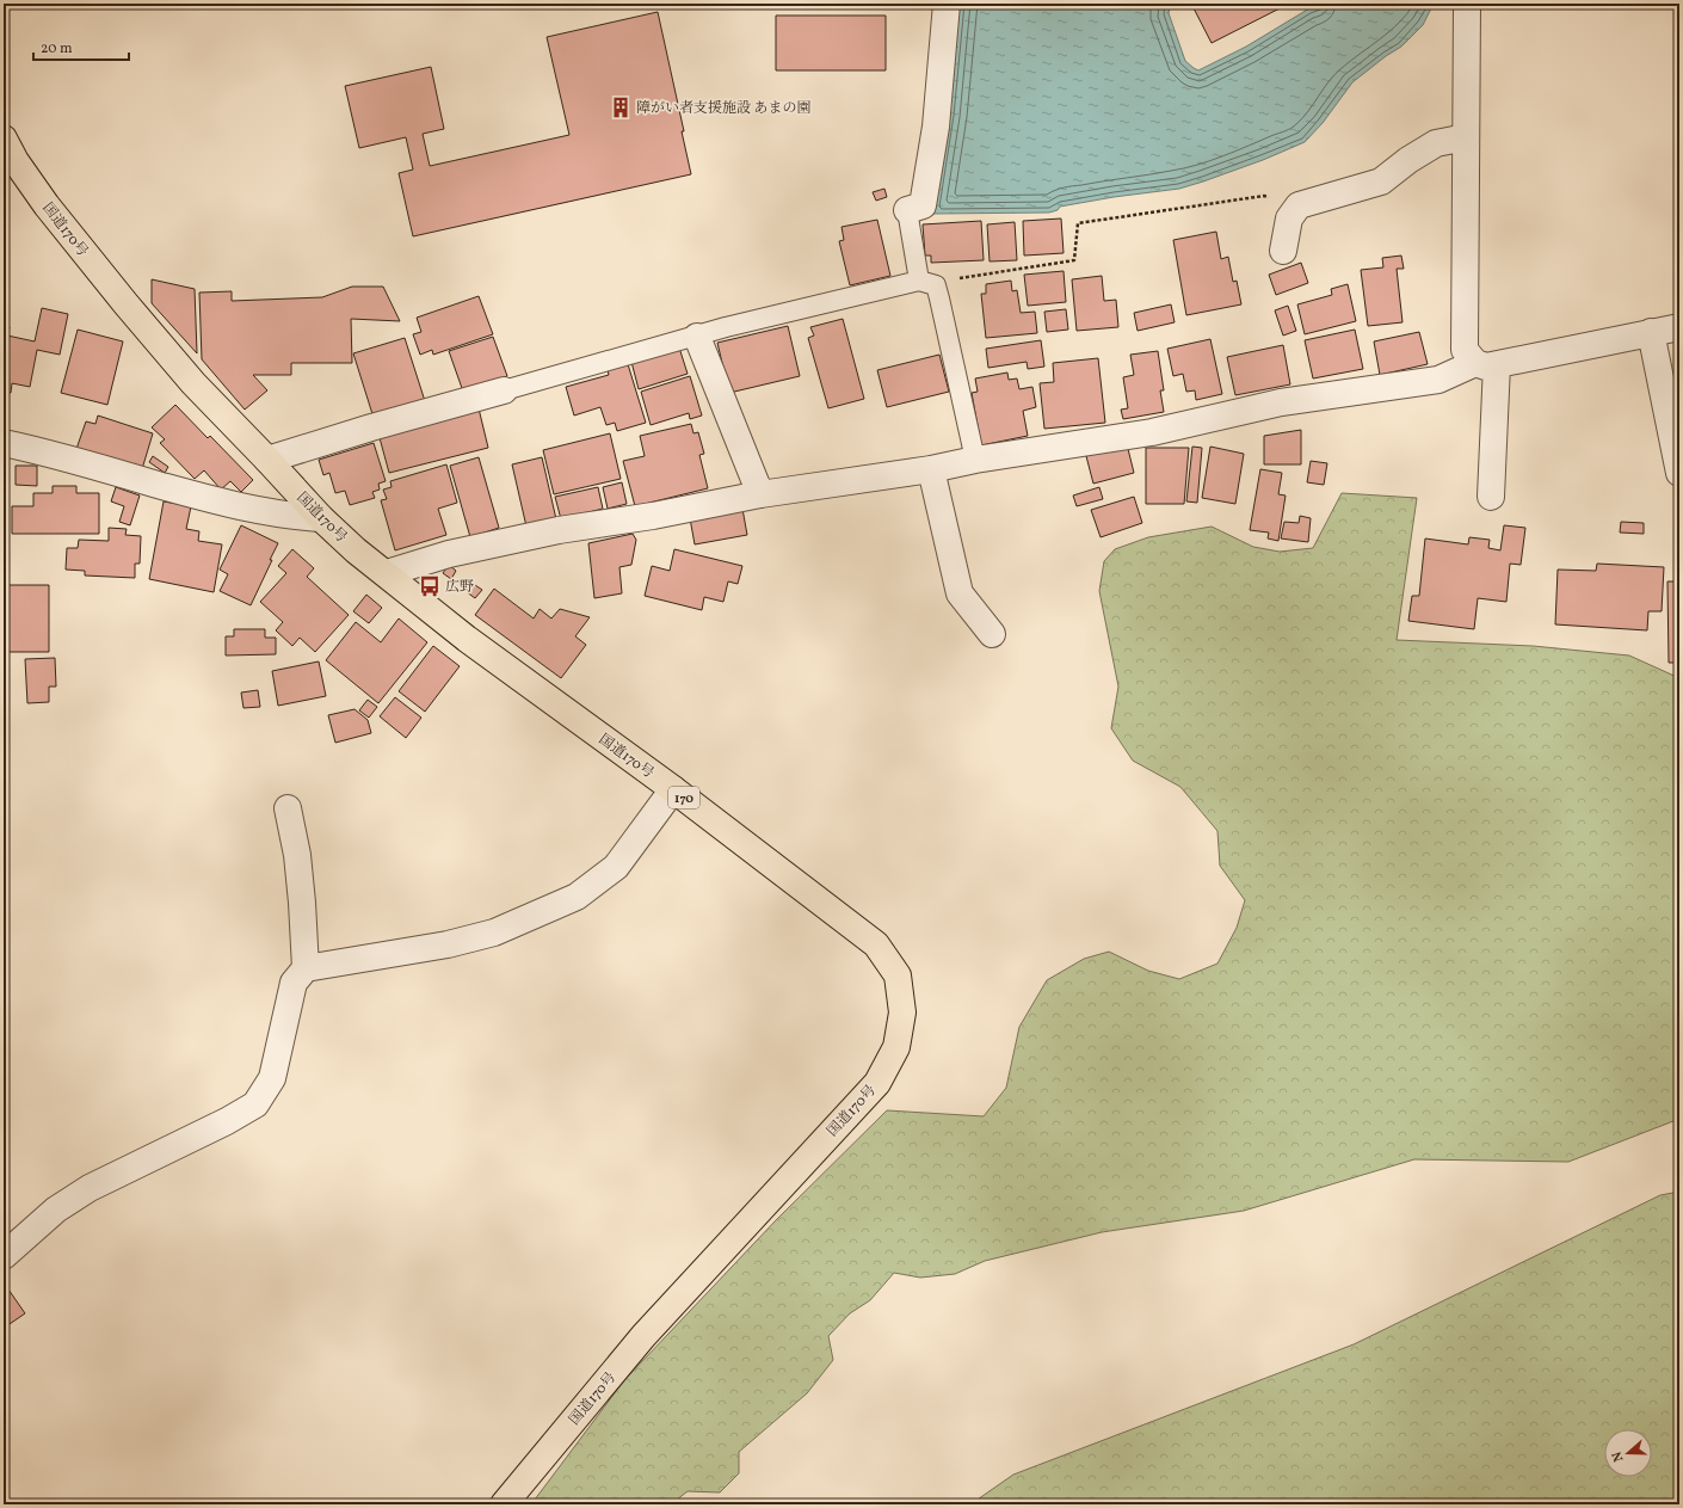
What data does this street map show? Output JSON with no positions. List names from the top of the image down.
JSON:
{
  "streets": {
    "highway": ["国道170号", "170"]
  },
  "places": {
    "building": ["障がい者支援施設 あまの園"],
    "bus stop": ["広野"]
  },
  "scale_bar": "20 m",
  "north": "left"
}
